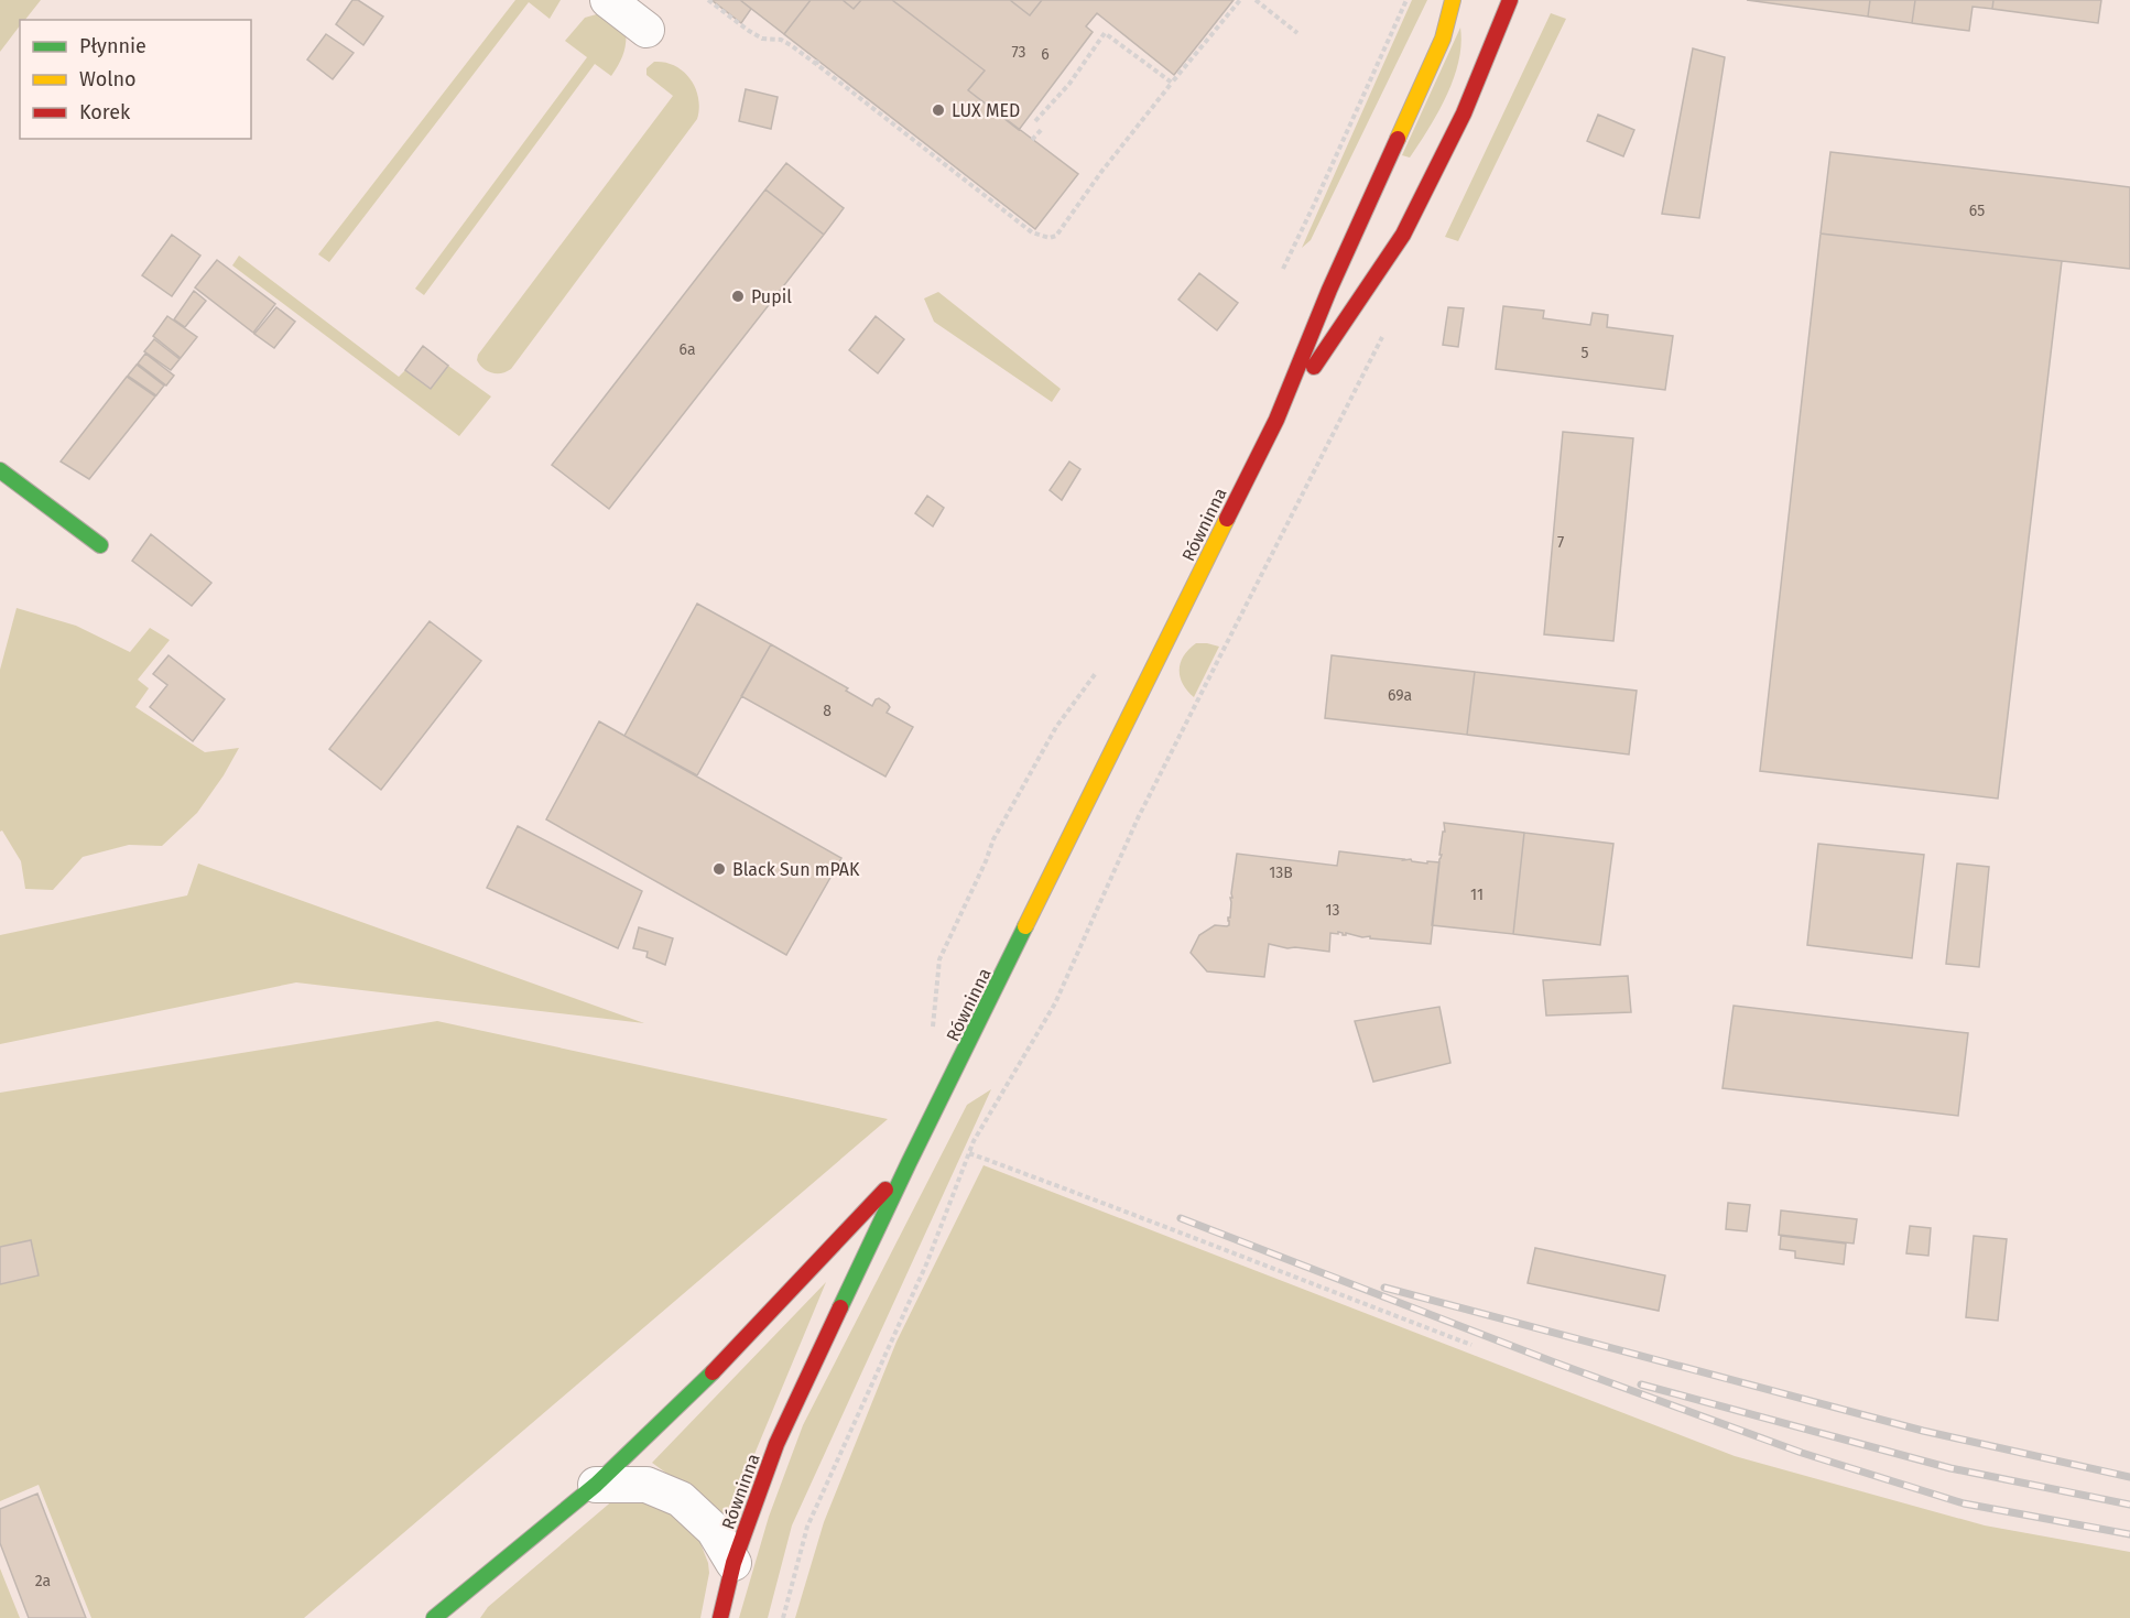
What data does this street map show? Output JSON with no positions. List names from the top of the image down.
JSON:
{
  "streets": {
    "street": ["Równinna"]
  },
  "places": ["LUX MED", "Pupil", "Black Sun mPAK"],
  "house_numbers": [
    "73",
    "6",
    "65",
    "6a",
    "5",
    "7",
    "69a",
    "8",
    "13B",
    "11",
    "13",
    "2a"
  ],
  "legend": ["Płynnie", "Wolno", "Korek"]
}
